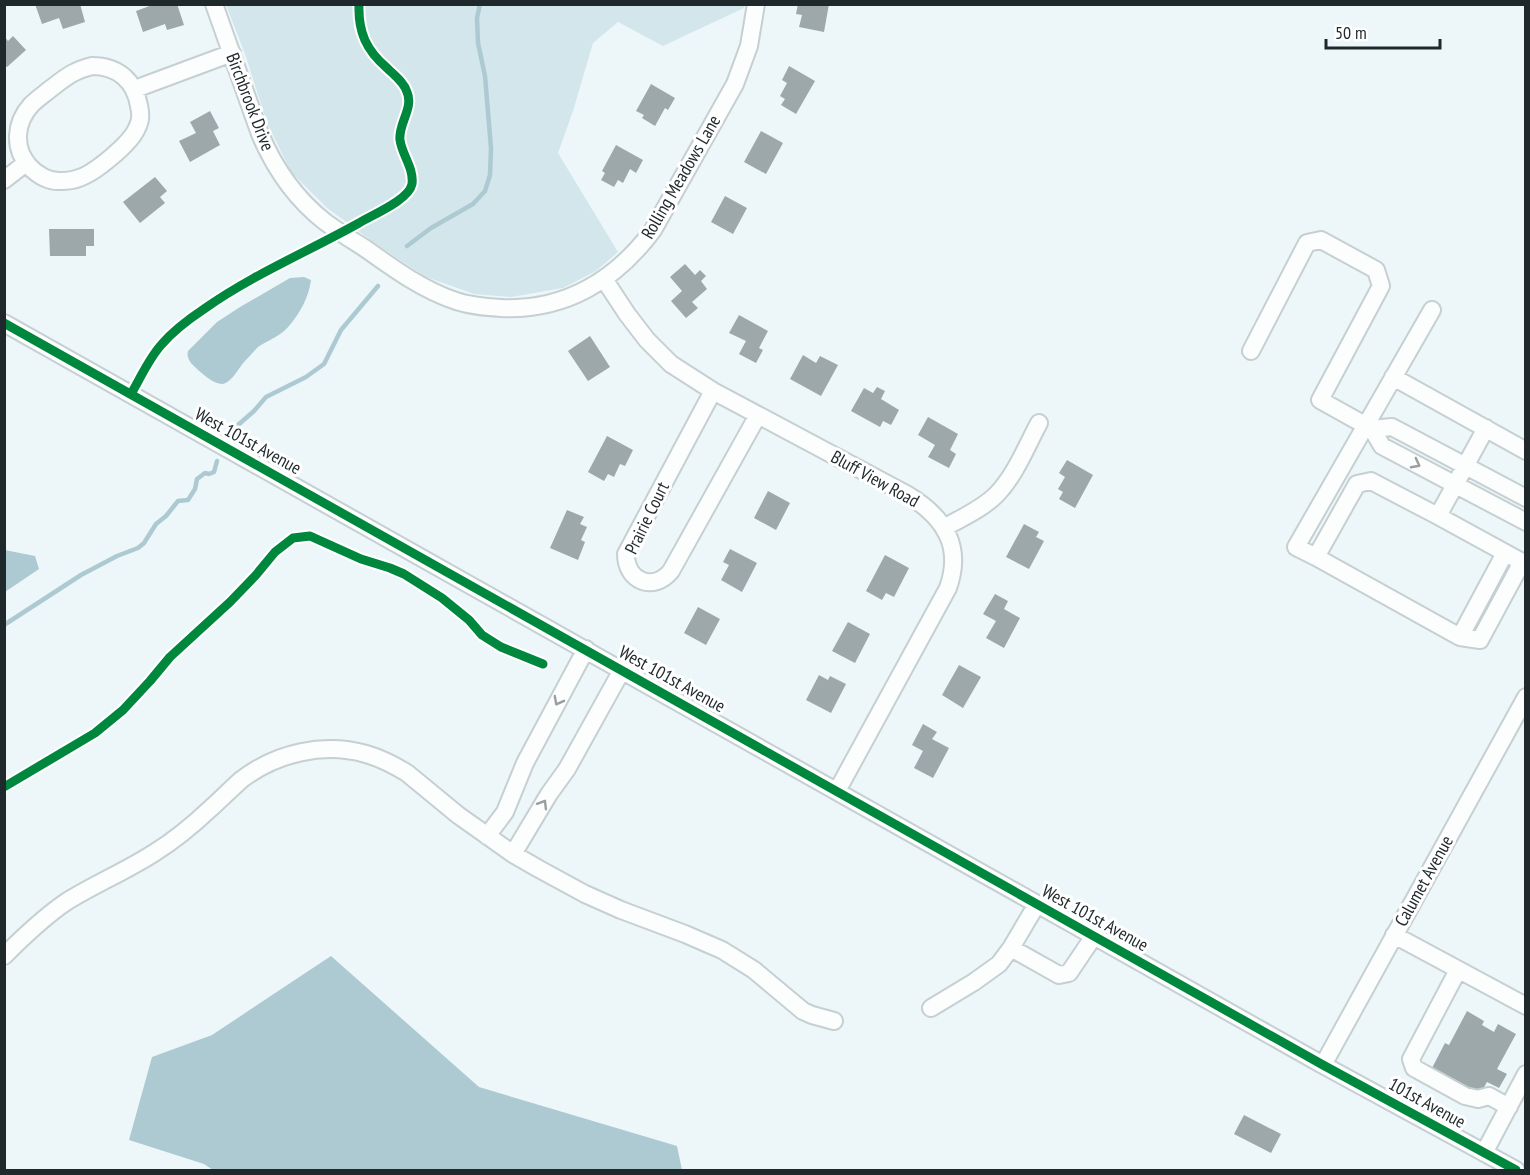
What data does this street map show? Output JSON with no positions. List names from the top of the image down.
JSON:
{
  "streets": {
    "street": [
      "Birchbrook Drive",
      "Rolling Meadows Lane",
      "West 101st Avenue",
      "Bluff View Road",
      "Prairie Court",
      "Calumet Avenue",
      "101st Avenue"
    ]
  },
  "crossings": [
    ["Birchbrook Drive", "Rolling Meadows Lane"],
    ["Rolling Meadows Lane", "Bluff View Road"],
    ["West 101st Avenue", "Bluff View Road"],
    ["West 101st Avenue", "Calumet Avenue"],
    ["West 101st Avenue", "101st Avenue"],
    ["Bluff View Road", "Prairie Court"],
    ["Calumet Avenue", "101st Avenue"]
  ],
  "scale_bar": "50 m"
}
